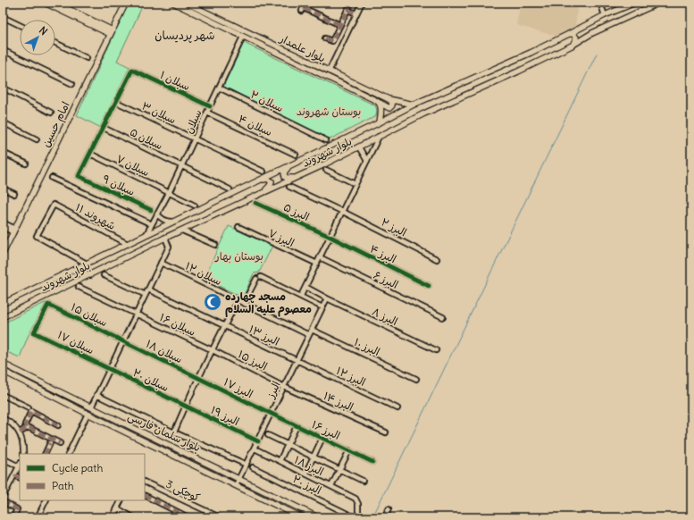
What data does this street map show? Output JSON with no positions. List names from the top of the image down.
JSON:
{
  "streets": {
    "main road": [
      "بلوار علمدار",
      "امام حسین",
      "بلوار شهروند",
      "بلوار سلمان فارسی"
    ],
    "street": [
      "سبلان ۱",
      "سبلان ۲",
      "سبلان ۳",
      "سبلان",
      "سبلان ۴",
      "سبلان ۵",
      "سبلان ۷",
      "سبلان ۹",
      "البرز ۵",
      "شهروند ۱۱",
      "البرز ۲",
      "البرز ۷",
      "البرز ۴",
      "سبلان ۱۲",
      "البرز ۶",
      "سبلان ۱۵",
      "البرز ۸",
      "سبلان ۱۶",
      "البرز ۱۳",
      "سبلان ۱۷",
      "البرز ۱۰",
      "سبلان ۱۸",
      "البرز ۱۵",
      "البرز ۱۲",
      "سبلان ۲۰",
      "البرز ۱۷",
      "البرز",
      "البرز ۱۴",
      "البرز ۱۹",
      "البرز ۱۶",
      "البرز ۱۸",
      "البرز ۲۰",
      "کوچکی 3"
    ]
  },
  "crossings": [
    ["بلوار علمدار", "سبلان"],
    ["بلوار علمدار", "بلوار شهروند"],
    ["سبلان ۱", "سبلان ۳"],
    ["سبلان ۱", "سبلان"],
    ["سبلان ۲", "سبلان"],
    ["سبلان ۳", "سبلان"],
    ["سبلان", "سبلان ۴"],
    ["سبلان", "سبلان ۵"],
    ["سبلان", "بلوار شهروند"],
    ["سبلان", "سبلان ۷"],
    ["بلوار شهروند", "شهروند ۱۱"],
    ["سبلان ۷", "سبلان ۹"],
    ["البرز ۵", "البرز ۴"],
    ["سبلان ۱۲", "البرز"],
    ["سبلان ۱۵", "سبلان ۱۷"],
    ["سبلان ۱۵", "سبلان ۱۸"],
    ["البرز ۸", "البرز"],
    ["سبلان ۱۶", "البرز ۱۵"],
    ["البرز ۱۳", "البرز ۱۲"],
    ["البرز ۱۳", "البرز"],
    ["سبلان ۱۷", "سبلان ۲۰"],
    ["البرز ۱۰", "البرز"],
    ["سبلان ۱۸", "البرز ۱۷"],
    ["البرز ۱۵", "البرز"],
    ["البرز ۱۵", "البرز ۱۴"],
    ["البرز ۱۲", "البرز"],
    ["سبلان ۲۰", "البرز ۱۹"],
    ["البرز ۱۷", "البرز"],
    ["البرز ۱۷", "البرز ۱۶"],
    ["البرز", "البرز ۱۴"],
    ["البرز", "البرز ۱۹"],
    ["البرز", "البرز ۱۶"],
    ["البرز", "بلوار سلمان فارسی"],
    ["البرز", "البرز ۱۸"]
  ],
  "districts": ["شهر پردیسان"],
  "parks": ["بوستان شهروند", "بوستان بهار"],
  "places": {
    "mosque": ["مسجد چهارده معصوم علیه السلام"]
  },
  "legend": ["Cycle path", "Path"],
  "north": "top right"
}
